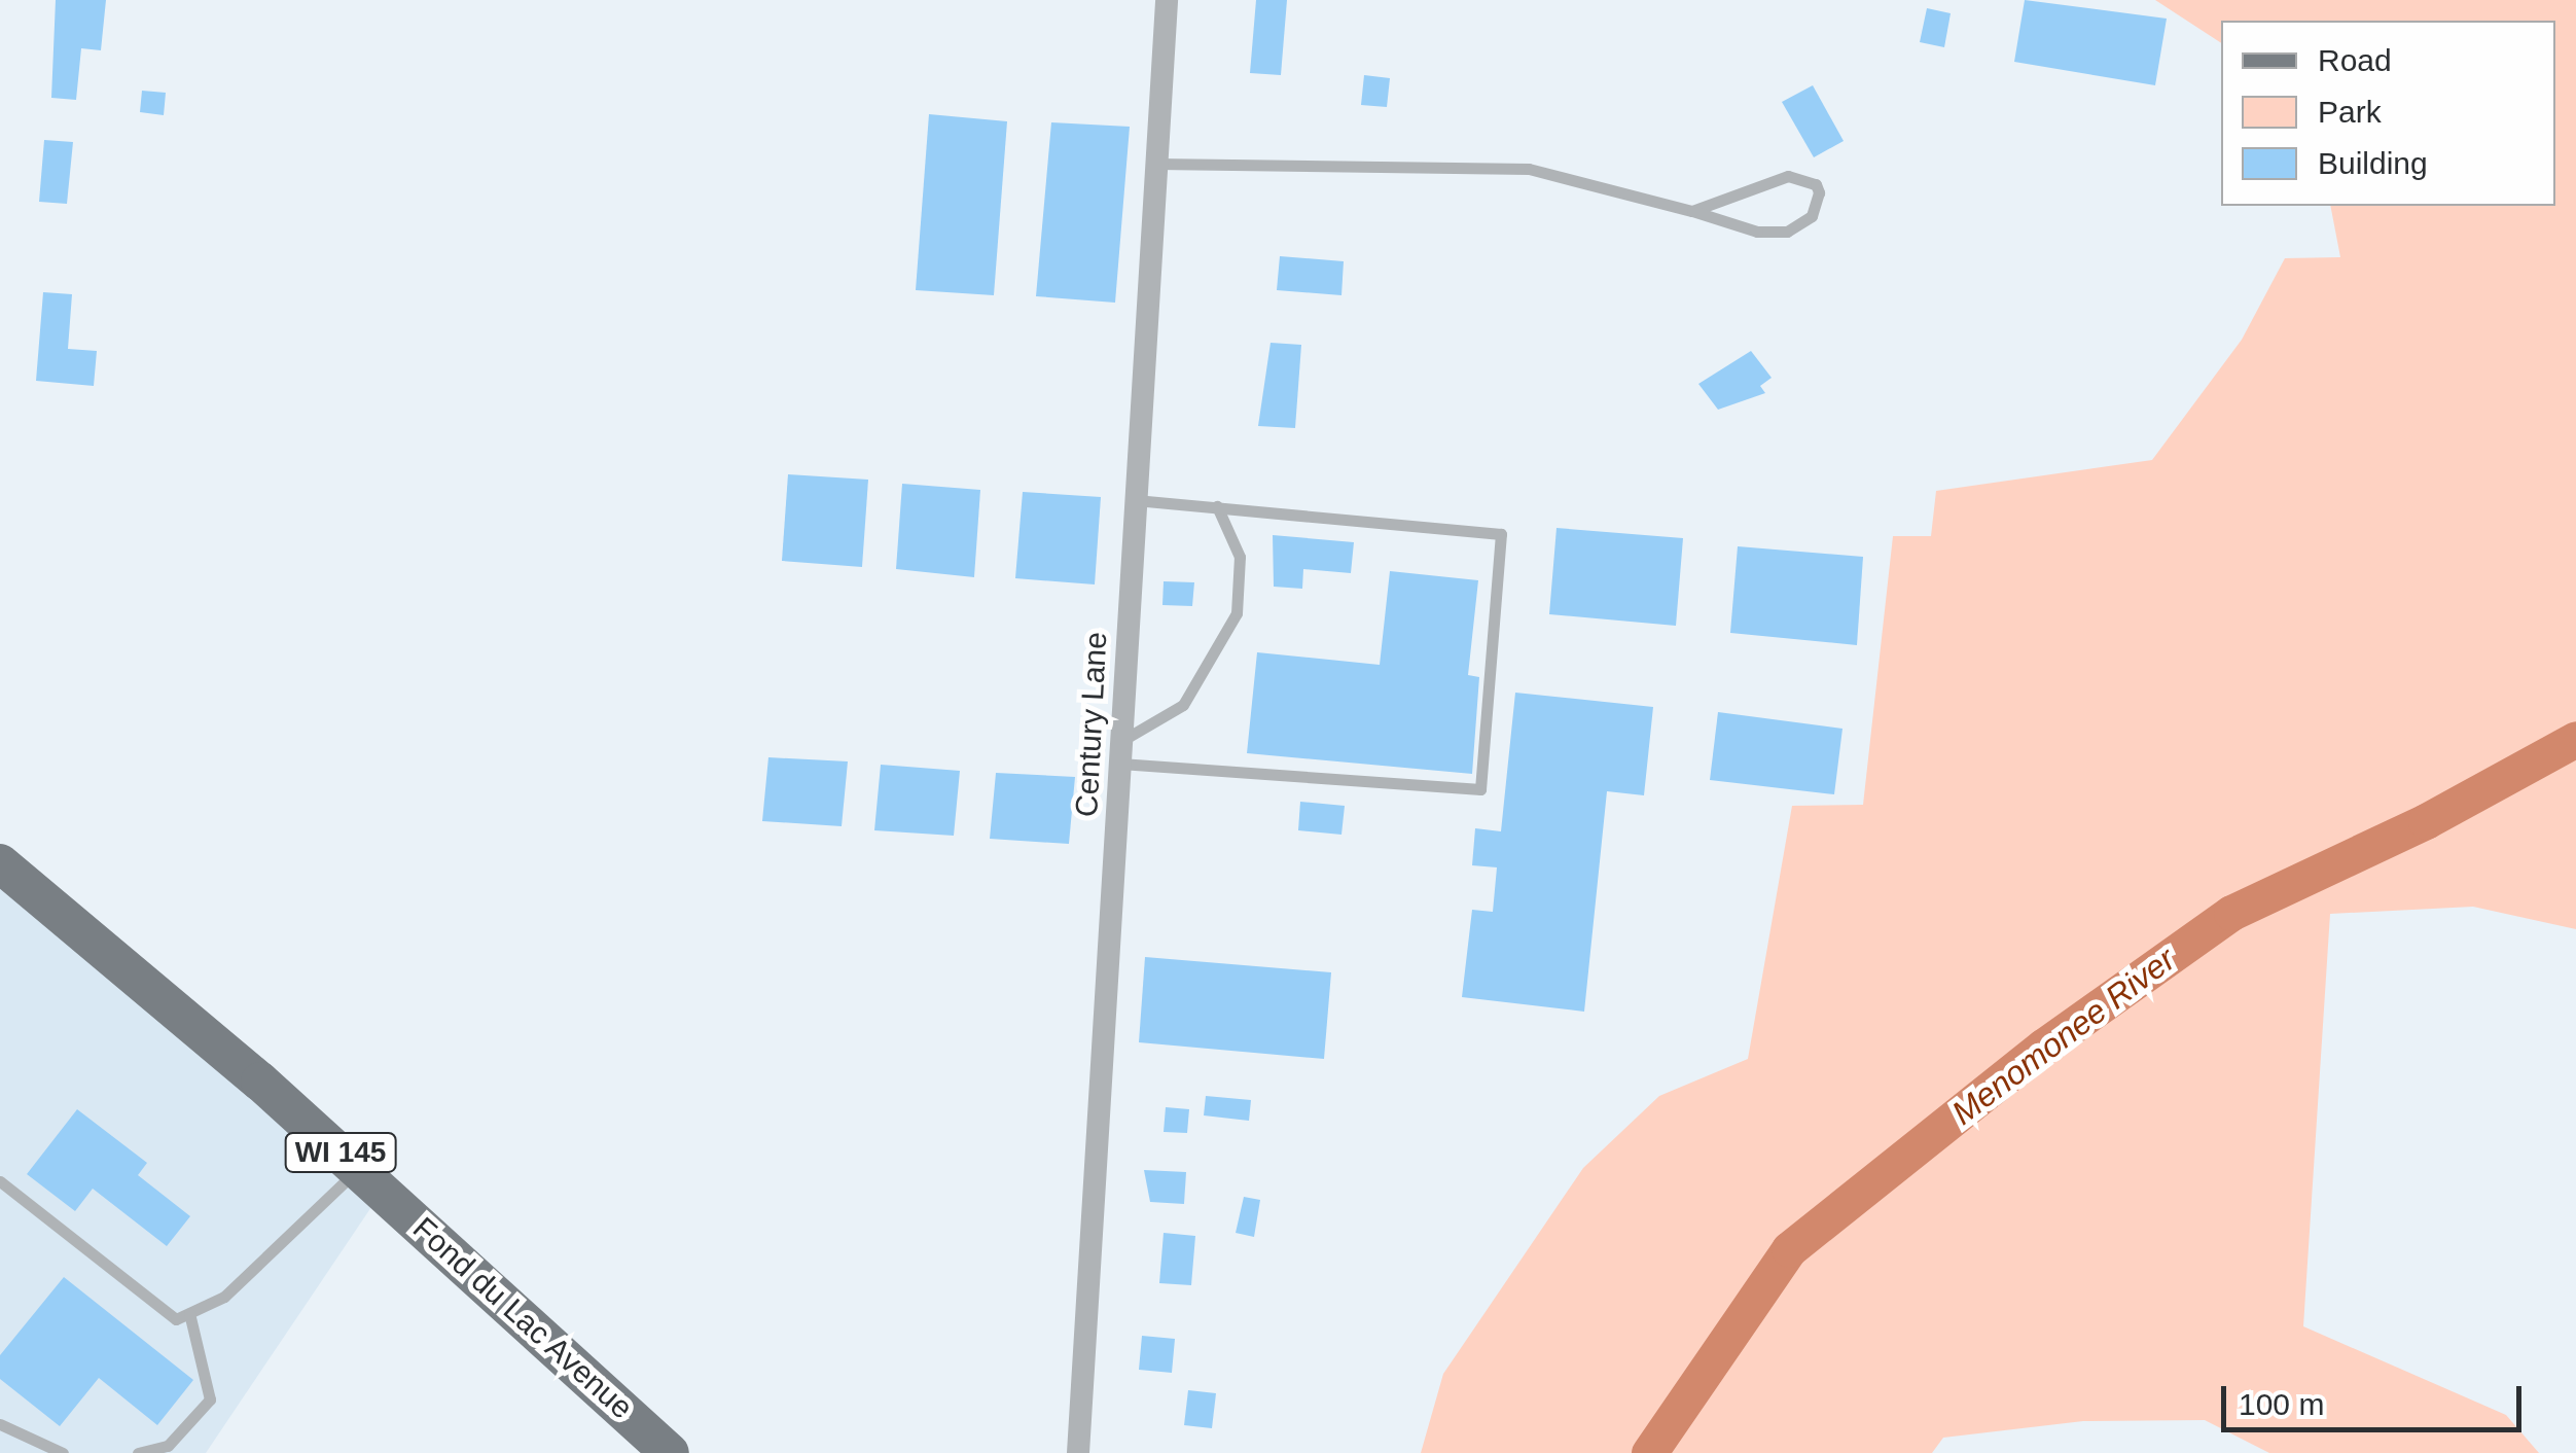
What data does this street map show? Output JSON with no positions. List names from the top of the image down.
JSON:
{
  "streets": {
    "main road": ["WI 145", "Fond du Lac Avenue"],
    "street": ["Century Lane"]
  },
  "water": ["Menomonee River"],
  "legend": ["Road", "Park", "Building"],
  "scale_bar": "100 m"
}
